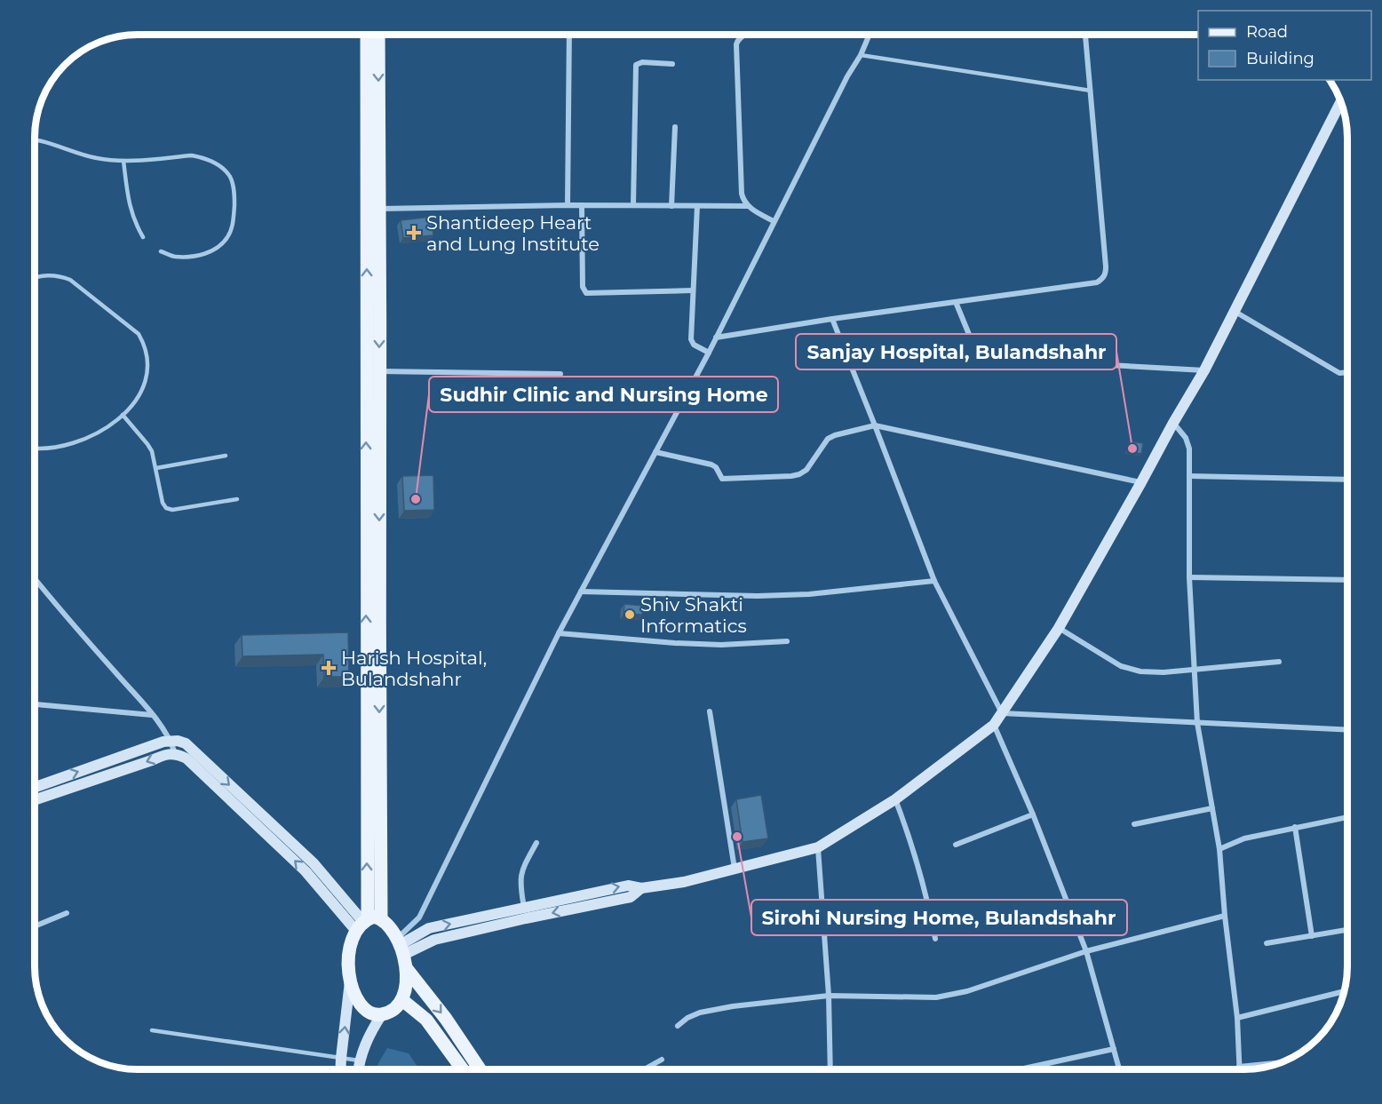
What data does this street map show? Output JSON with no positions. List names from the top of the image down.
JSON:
{
  "places": {
    "health": ["Shantideep Heart and Lung Institute", "Harish Hospital, Bulandshahr"],
    "other": [
      "Sanjay Hospital, Bulandshahr",
      "Sudhir Clinic and Nursing Home",
      "Shiv Shakti Informatics",
      "Sirohi Nursing Home, Bulandshahr"
    ]
  },
  "legend": ["Road", "Building"]
}
